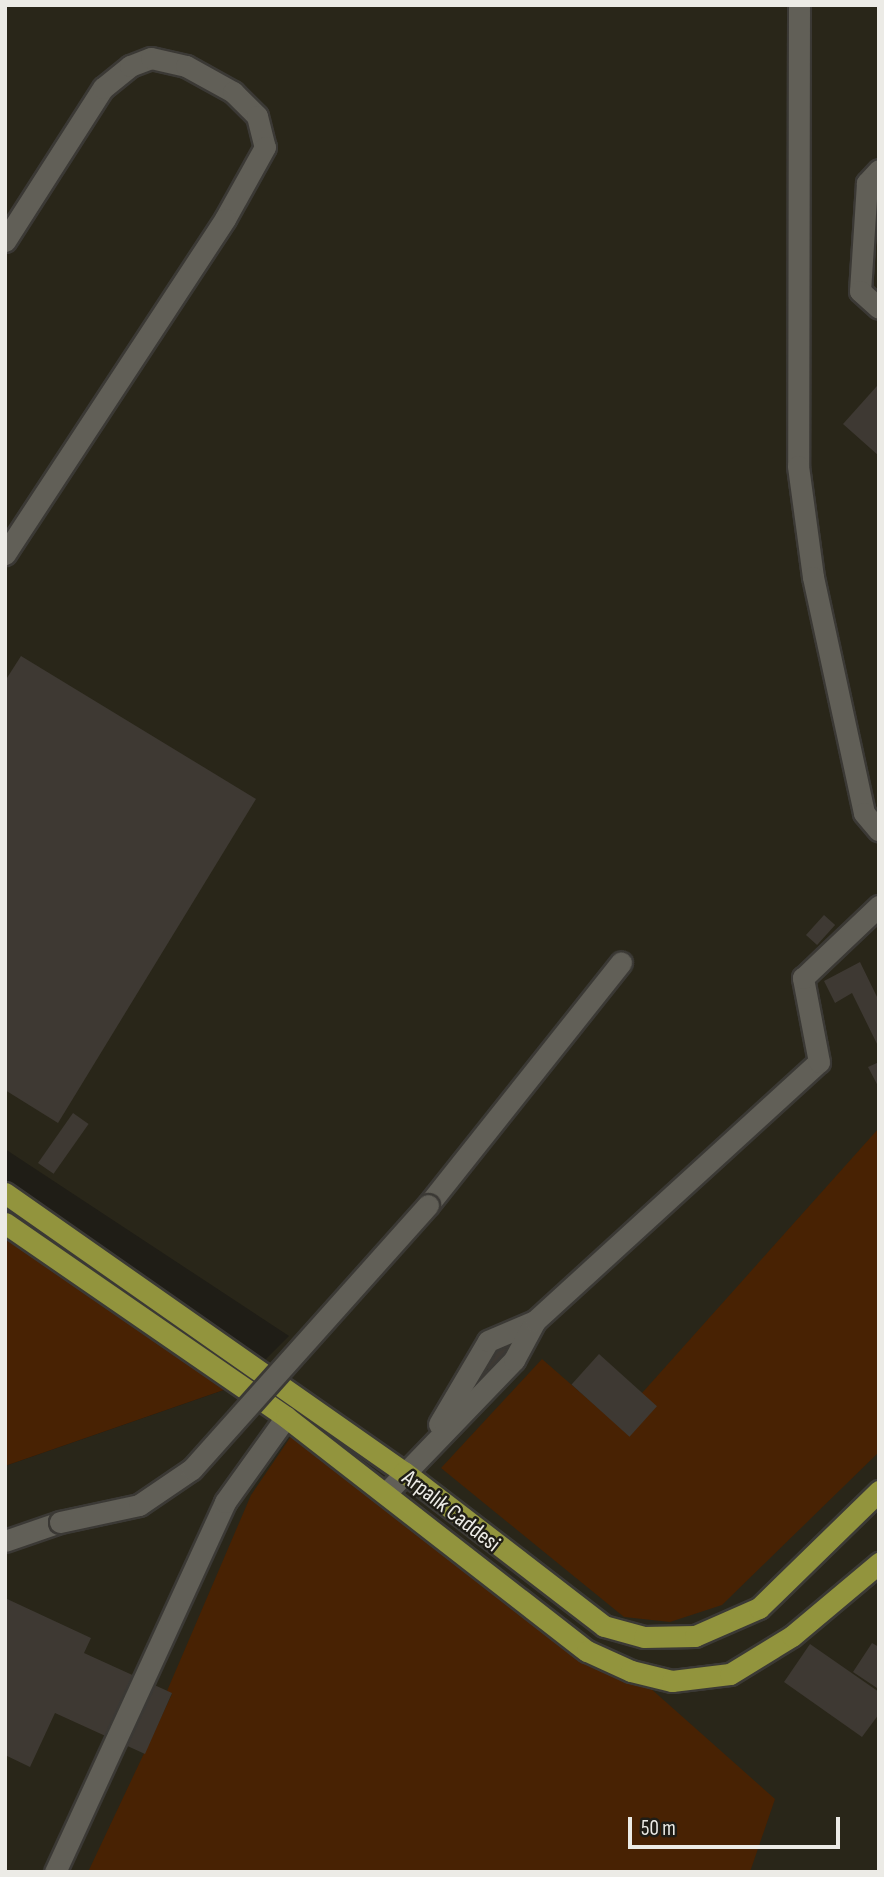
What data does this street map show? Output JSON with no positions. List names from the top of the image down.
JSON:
{
  "streets": {
    "main road": ["Arpalık Caddesi"]
  },
  "scale_bar": "50 m"
}
